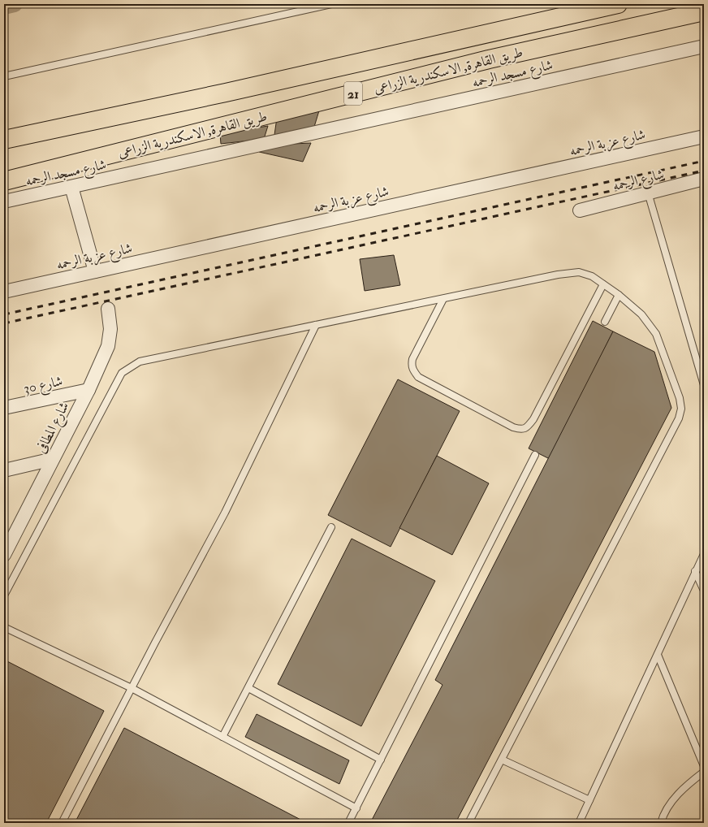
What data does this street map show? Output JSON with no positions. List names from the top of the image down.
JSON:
{
  "streets": {
    "highway": ["طريق القاهرة, الاسكندرية الزراعى", "21"],
    "street": [
      "شارع مسجد الرحمه",
      "شارع عزبة الرحمه",
      "شارع الرحمه",
      "شارع 30",
      "شارع المطافى"
    ]
  },
  "crossings": [
    ["شارع 30", "شارع المطافى"]
  ]
}
